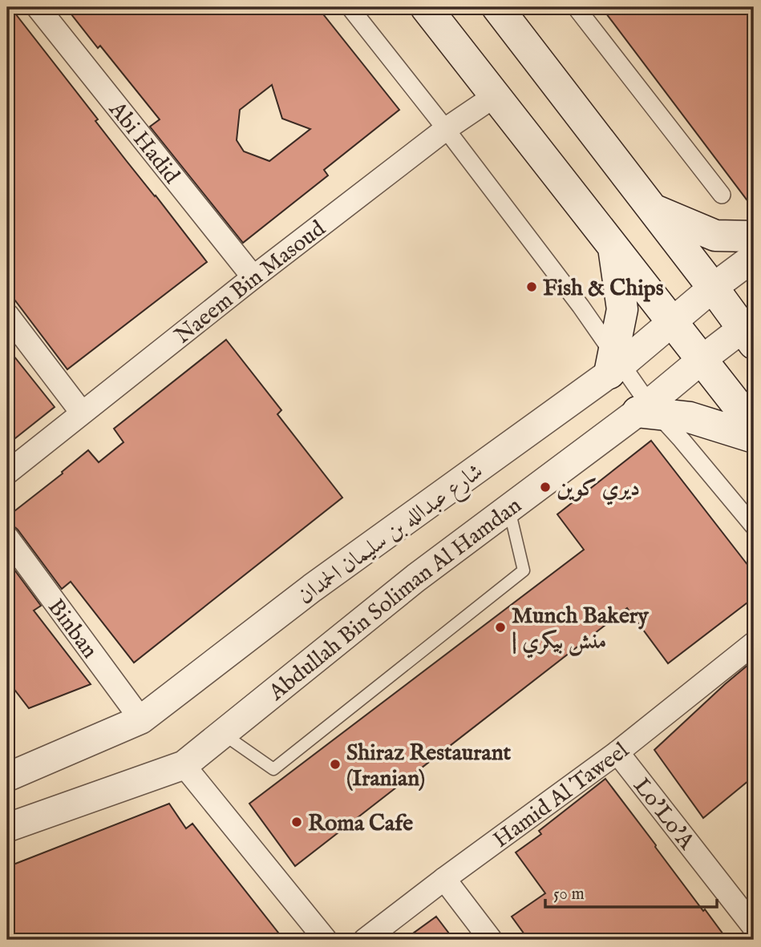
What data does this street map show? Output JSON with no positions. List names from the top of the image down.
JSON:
{
  "streets": {
    "street": [
      "Abi Hadid",
      "Naeem Bin Masoud",
      "شارع عبدالله بن سليمان الحمدان",
      "Abdullah Bin Soliman Al Hamdan",
      "Binban",
      "Hamid Al Taweel",
      "Lo'Lo'A"
    ]
  },
  "crossings": [
    ["Abi Hadid", "Naeem Bin Masoud"],
    ["شارع عبدالله بن سليمان الحمدان", "Binban"],
    ["Hamid Al Taweel", "Lo'Lo'A"]
  ],
  "places": [
    "Fish & Chips",
    "ديري كوين",
    "Munch Bakery | منش بيكري",
    "Shiraz Restaurant (Iranian)",
    "Roma Cafe"
  ],
  "scale_bar": "50 m"
}
